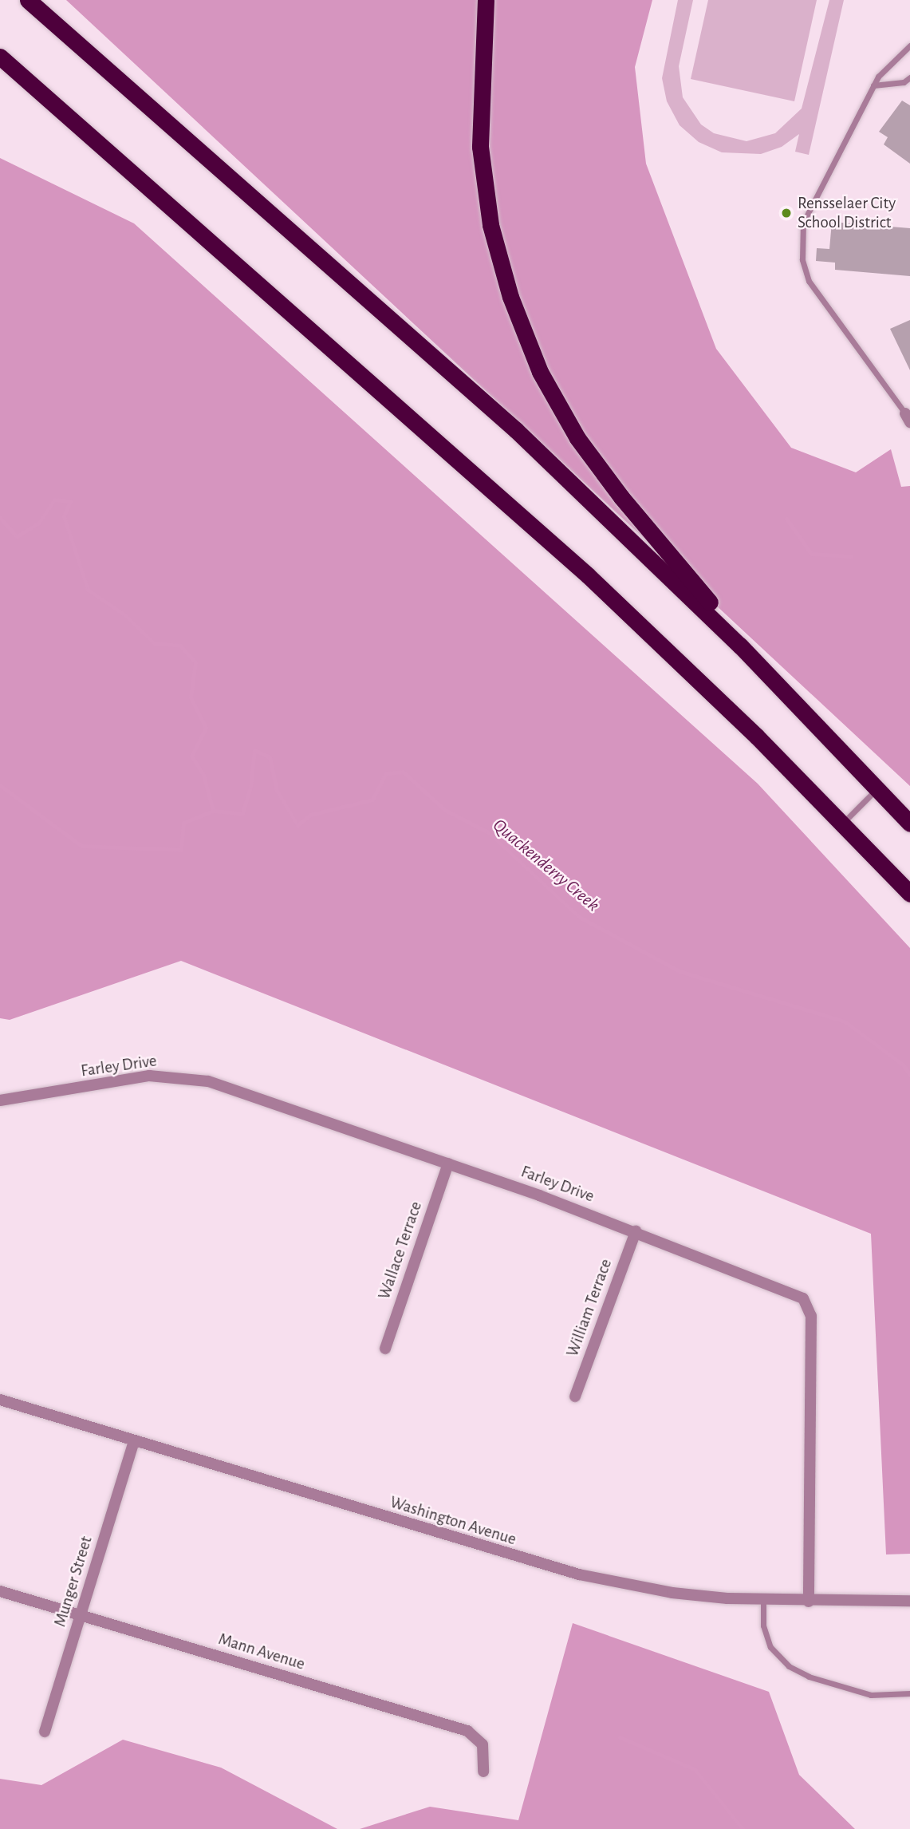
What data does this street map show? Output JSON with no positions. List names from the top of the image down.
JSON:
{
  "streets": {
    "street": [
      "Farley Drive",
      "Wallace Terrace",
      "William Terrace",
      "Washington Avenue",
      "Munger Street",
      "Mann Avenue"
    ]
  },
  "crossings": [
    ["Farley Drive", "Wallace Terrace"],
    ["Farley Drive", "William Terrace"],
    ["Farley Drive", "Washington Avenue"],
    ["Washington Avenue", "Munger Street"],
    ["Munger Street", "Mann Avenue"]
  ],
  "water": ["Quackenderry Creek"],
  "places": ["Rensselaer City School District"]
}
